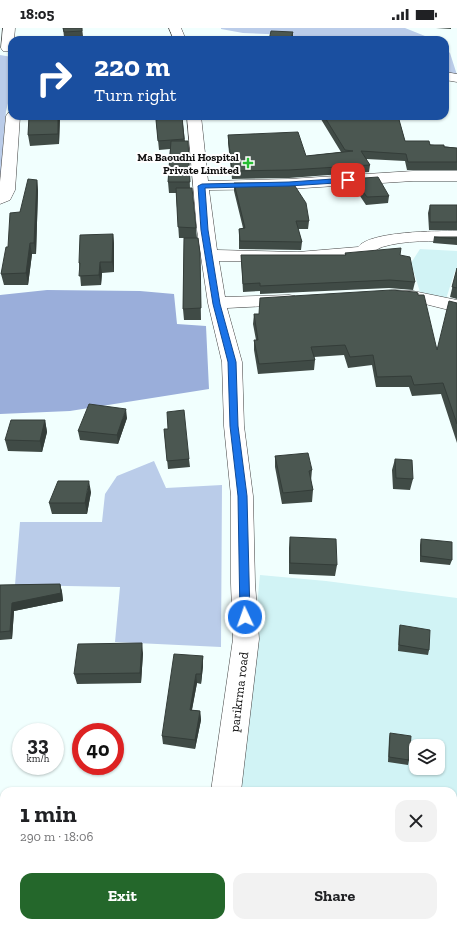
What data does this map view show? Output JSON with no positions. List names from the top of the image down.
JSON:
{
  "streets": {
    "street": ["parikrma road"]
  },
  "places": {
    "health": ["Ma Baoudhi Hospital Private Limited"]
  },
  "page": {
    "status": "18:05",
    "turn": ["220 m", "Turn right"],
    "speed": "33 km/h",
    "limit": "40",
    "heading": ["1 min", "290 m · 18:06"],
    "buttons": ["Exit", "Share"]
  }
}
